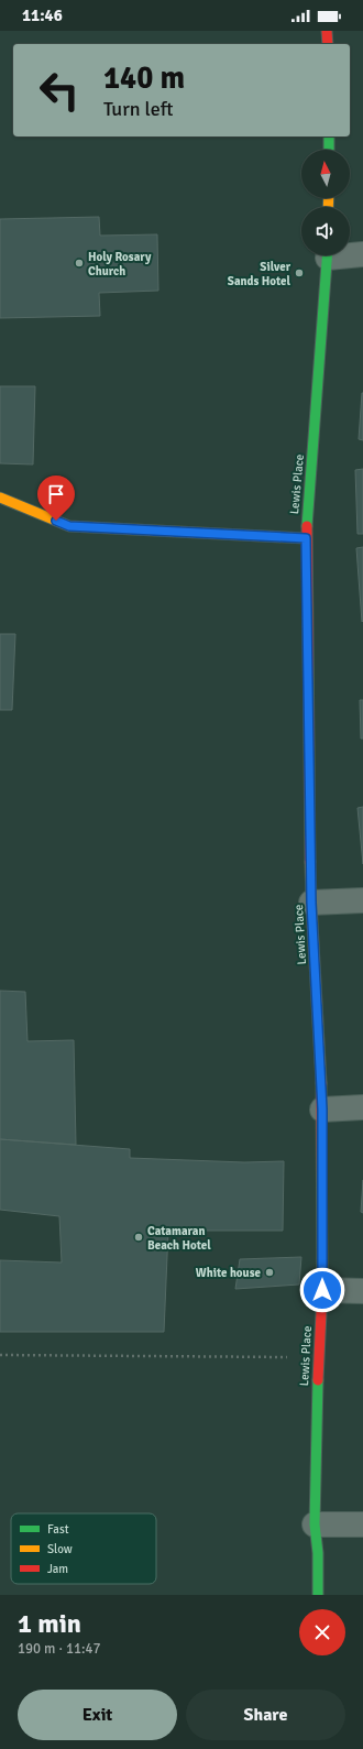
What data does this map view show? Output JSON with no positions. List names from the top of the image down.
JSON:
{
  "streets": {
    "street": ["Lewis Place"]
  },
  "places": [
    "Holy Rosary Church",
    "Silver Sands Hotel",
    "Catamaran Beach Hotel",
    "White house"
  ],
  "legend": ["Fast", "Slow", "Jam"],
  "north": "top",
  "page": {
    "status": "11:46",
    "turn": ["140 m", "Turn left"],
    "heading": ["1 min", "190 m · 11:47"],
    "buttons": ["Exit", "Share"]
  }
}
